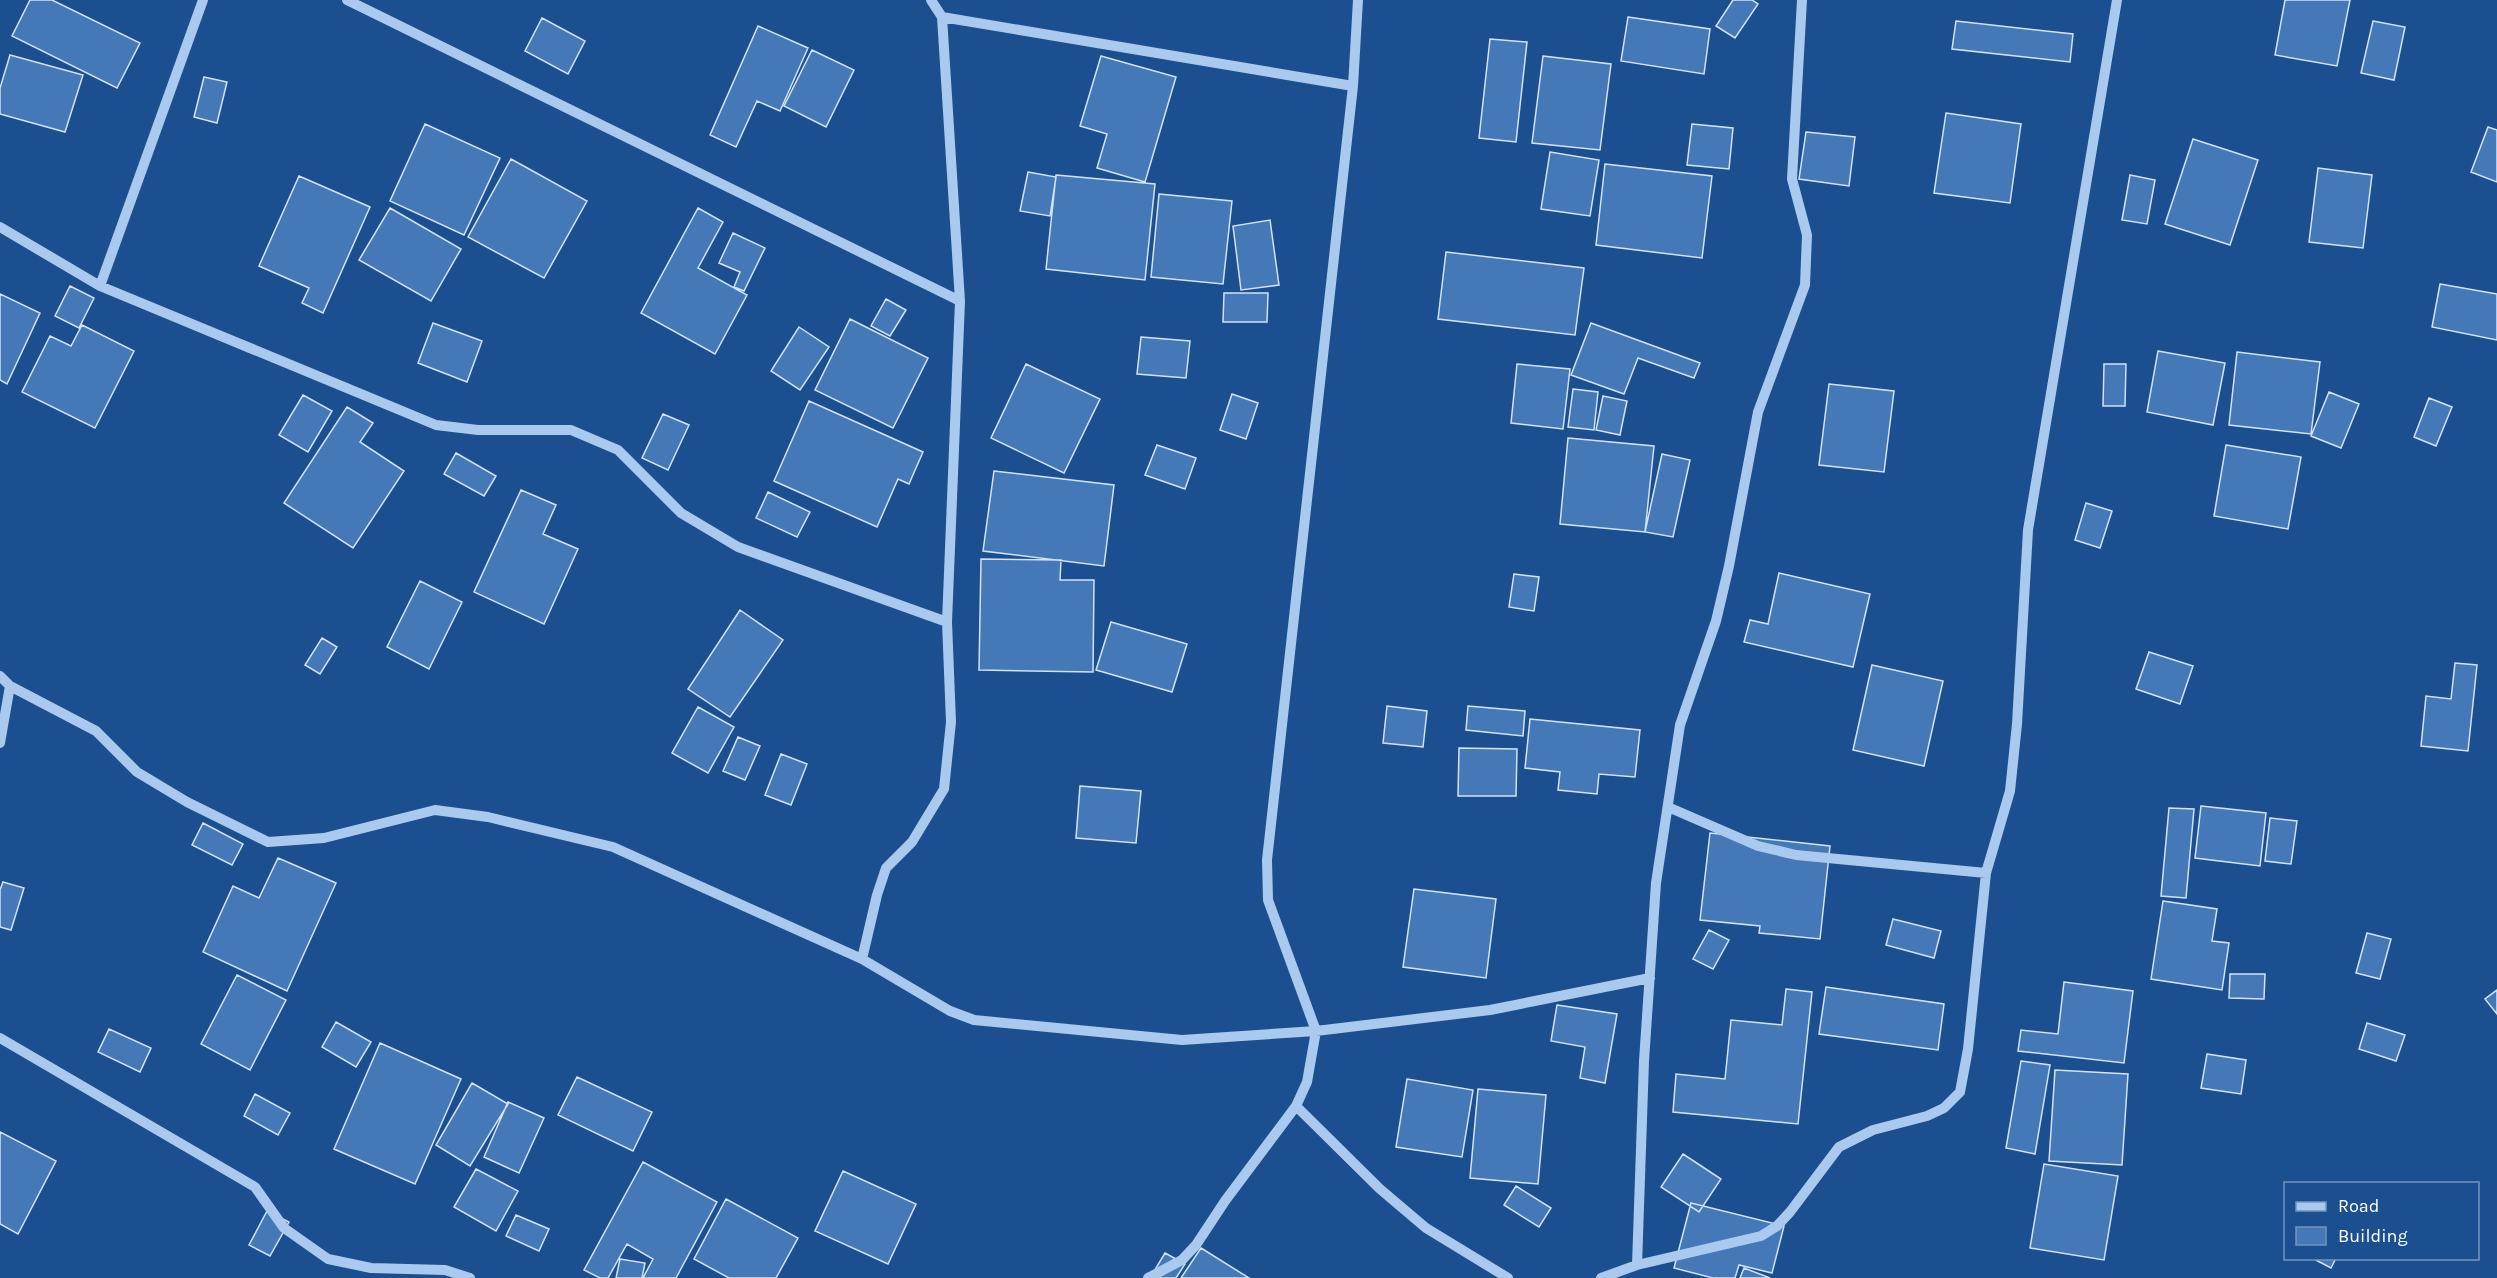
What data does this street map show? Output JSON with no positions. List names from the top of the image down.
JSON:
{
  "legend": ["Road", "Building"]
}
